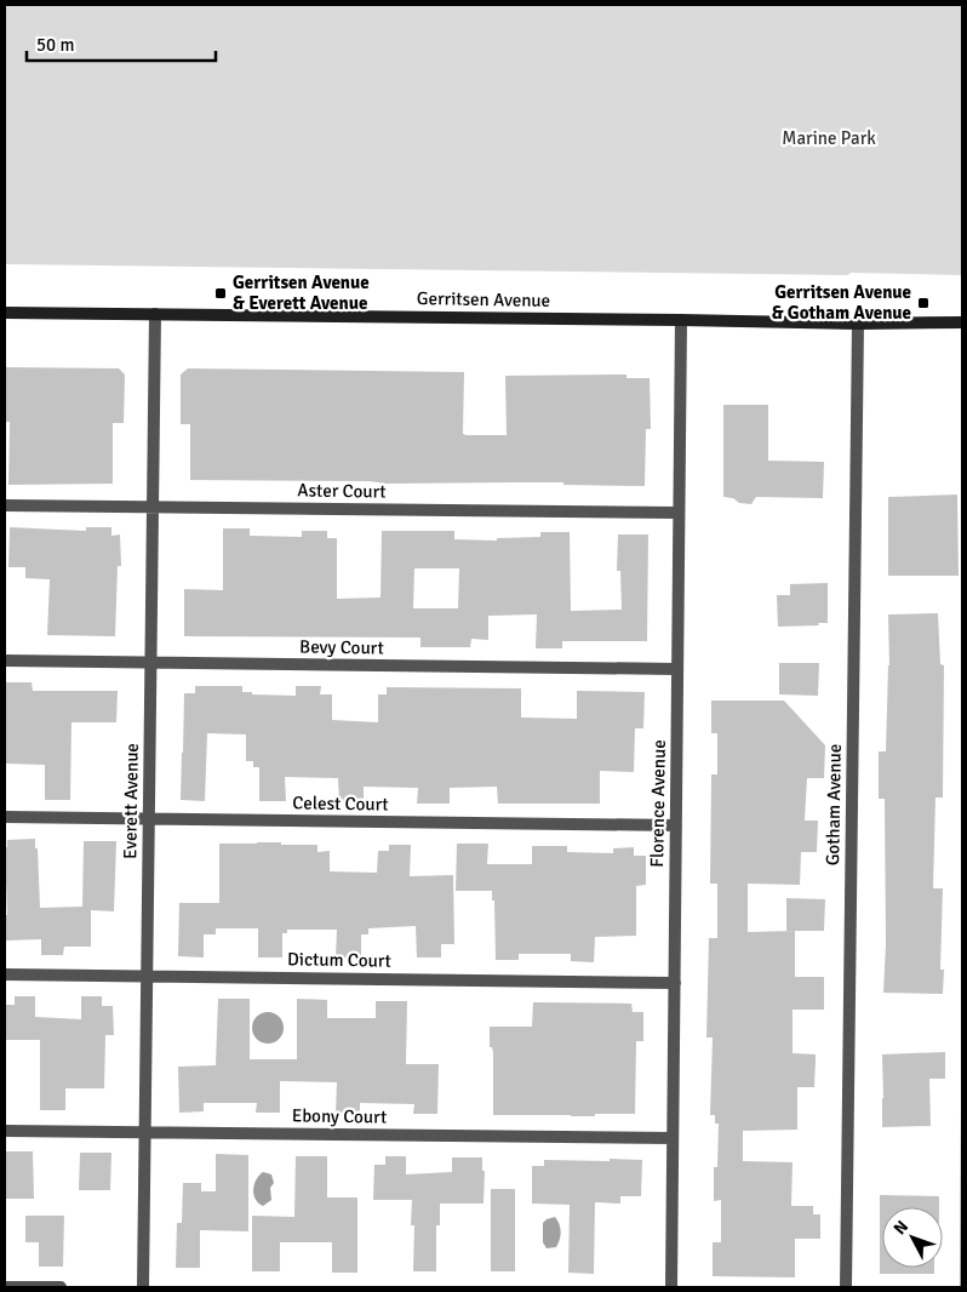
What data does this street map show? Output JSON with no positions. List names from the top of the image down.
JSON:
{
  "streets": {
    "main road": ["Gerritsen Avenue"],
    "street": [
      "Aster Court",
      "Bevy Court",
      "Everett Avenue",
      "Celest Court",
      "Florence Avenue",
      "Gotham Avenue",
      "Dictum Court",
      "Ebony Court"
    ]
  },
  "crossings": [
    ["Gerritsen Avenue", "Everett Avenue"],
    ["Gerritsen Avenue", "Florence Avenue"],
    ["Gerritsen Avenue", "Gotham Avenue"],
    ["Aster Court", "Everett Avenue"],
    ["Aster Court", "Florence Avenue"],
    ["Bevy Court", "Everett Avenue"],
    ["Bevy Court", "Florence Avenue"],
    ["Everett Avenue", "Celest Court"],
    ["Everett Avenue", "Dictum Court"],
    ["Everett Avenue", "Ebony Court"],
    ["Celest Court", "Florence Avenue"],
    ["Florence Avenue", "Dictum Court"],
    ["Florence Avenue", "Ebony Court"]
  ],
  "parks": ["Marine Park"],
  "places": {
    "transit": ["Gerritsen Avenue & Everett Avenue", "Gerritsen Avenue & Gotham Avenue"]
  },
  "scale_bar": "50 m",
  "north": "top left"
}
